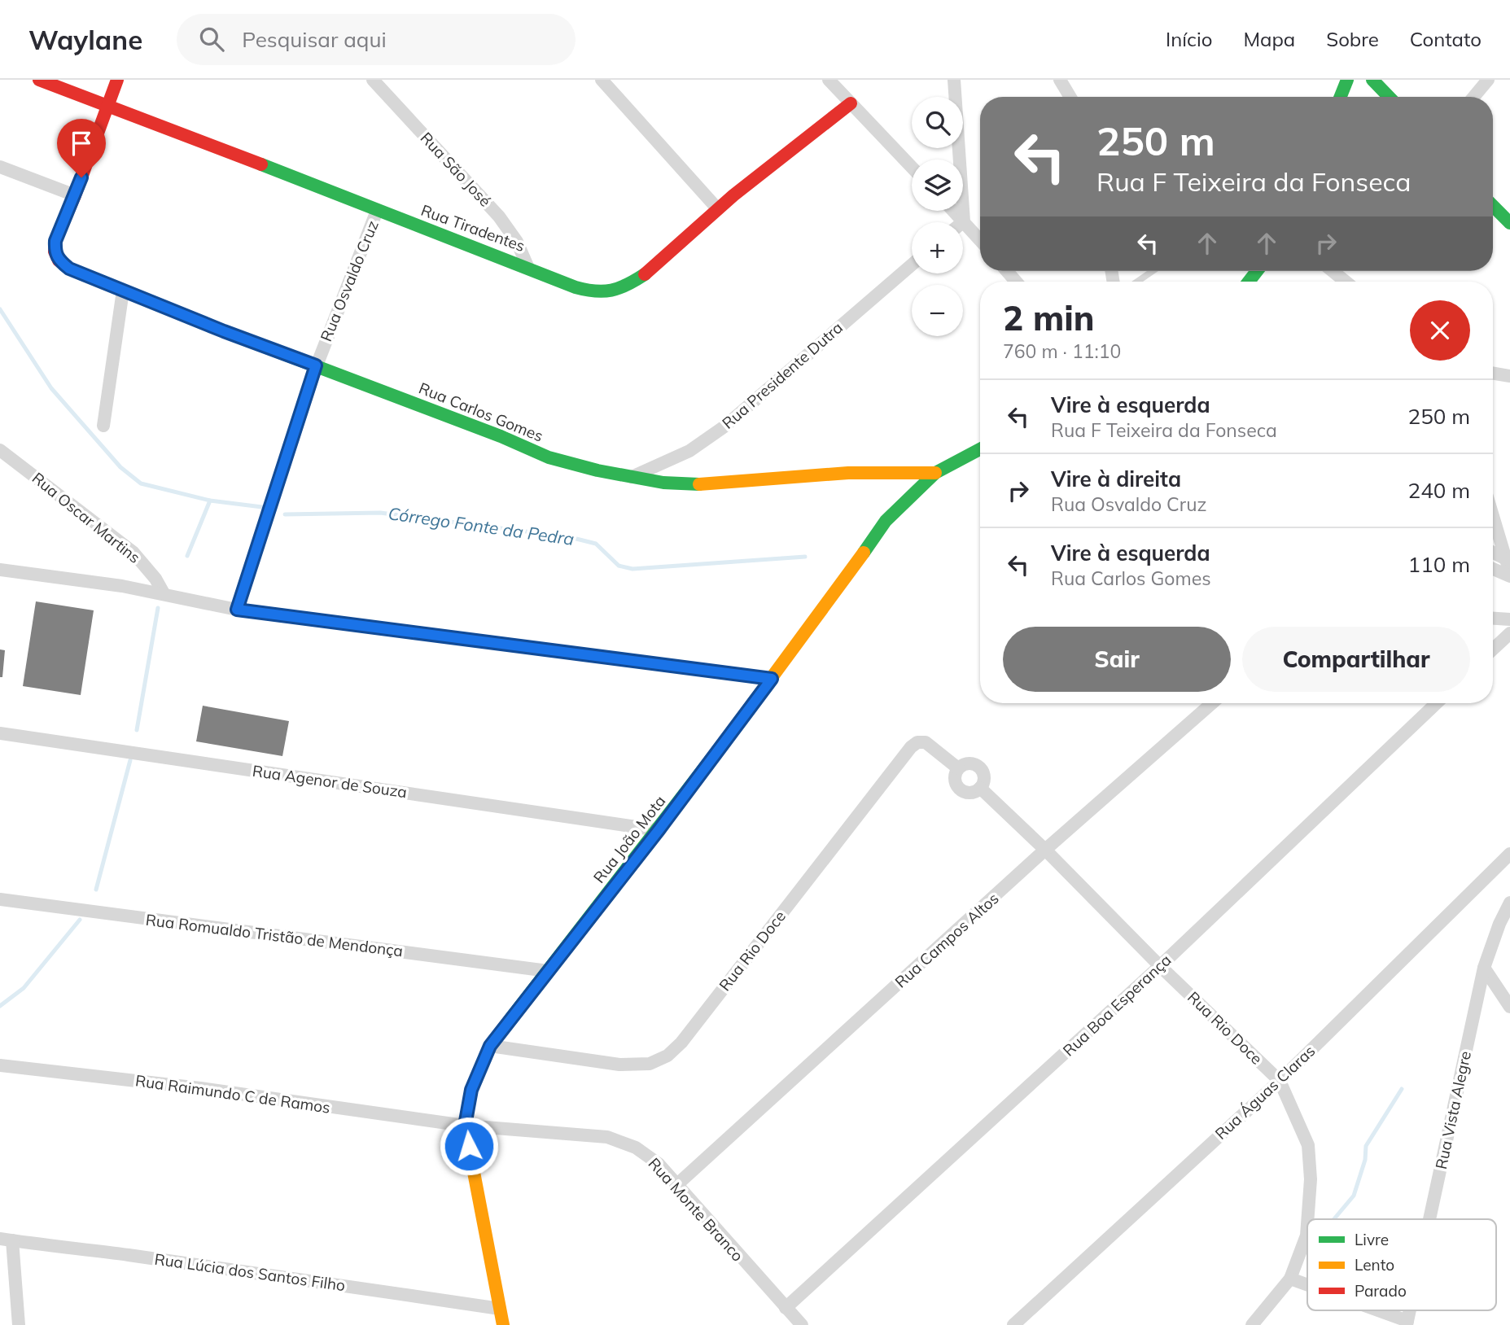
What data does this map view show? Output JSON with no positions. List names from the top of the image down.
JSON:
{
  "streets": {
    "street": [
      "Rua São José",
      "Rua Tiradentes",
      "Rua Osvaldo Cruz",
      "Rua Presidente Dutra",
      "Rua Carlos Gomes",
      "Rua Oscar Martins",
      "Rua Agenor de Souza",
      "Rua João Mota",
      "Rua Romualdo Tristão de Mendonça",
      "Rua Campos Altos",
      "Rua Rio Doce",
      "Rua Boa Esperança",
      "Rua Águas Claras",
      "Rua Raimundo C de Ramos",
      "Rua Vista Alegre",
      "Rua Monte Branco",
      "Rua Lúcia dos Santos Filho"
    ]
  },
  "crossings": [
    ["Rua São José", "Rua Tiradentes"],
    ["Rua Tiradentes", "Rua Osvaldo Cruz"],
    ["Rua Osvaldo Cruz", "Rua Carlos Gomes"],
    ["Rua Presidente Dutra", "Rua Carlos Gomes"],
    ["Rua Carlos Gomes", "Rua João Mota"],
    ["Rua Agenor de Souza", "Rua João Mota"],
    ["Rua João Mota", "Rua Romualdo Tristão de Mendonça"],
    ["Rua João Mota", "Rua Rio Doce"],
    ["Rua João Mota", "Rua Raimundo C de Ramos"],
    ["Rua João Mota", "Rua Monte Branco"],
    ["Rua João Mota", "Rua Lúcia dos Santos Filho"],
    ["Rua Campos Altos", "Rua Rio Doce"],
    ["Rua Campos Altos", "Rua Monte Branco"],
    ["Rua Rio Doce", "Rua Boa Esperança"],
    ["Rua Rio Doce", "Rua Águas Claras"],
    ["Rua Boa Esperança", "Rua Monte Branco"],
    ["Rua Raimundo C de Ramos", "Rua Monte Branco"]
  ],
  "water": ["Córrego Fonte da Pedra"],
  "legend": ["Livre", "Lento", "Parado"],
  "page": {
    "header": "Waylane",
    "search": "Pesquisar aqui",
    "nav": [
      "Início",
      "Mapa",
      "Sobre",
      "Contato"
    ],
    "map_buttons": ["+", "−"],
    "turn": ["250 m", "Rua F Teixeira da Fonseca"],
    "heading": ["2 min", "760 m · 11:10"],
    "list": [
      {
        "name": "Vire à esquerda",
        "note": "Rua F Teixeira da Fonseca",
        "value": "250 m"
      },
      {
        "name": "Vire à direita",
        "note": "Rua Osvaldo Cruz",
        "value": "240 m"
      },
      {
        "name": "Vire à esquerda",
        "note": "Rua Carlos Gomes",
        "value": "110 m"
      }
    ],
    "buttons": ["Sair", "Compartilhar"]
  }
}
